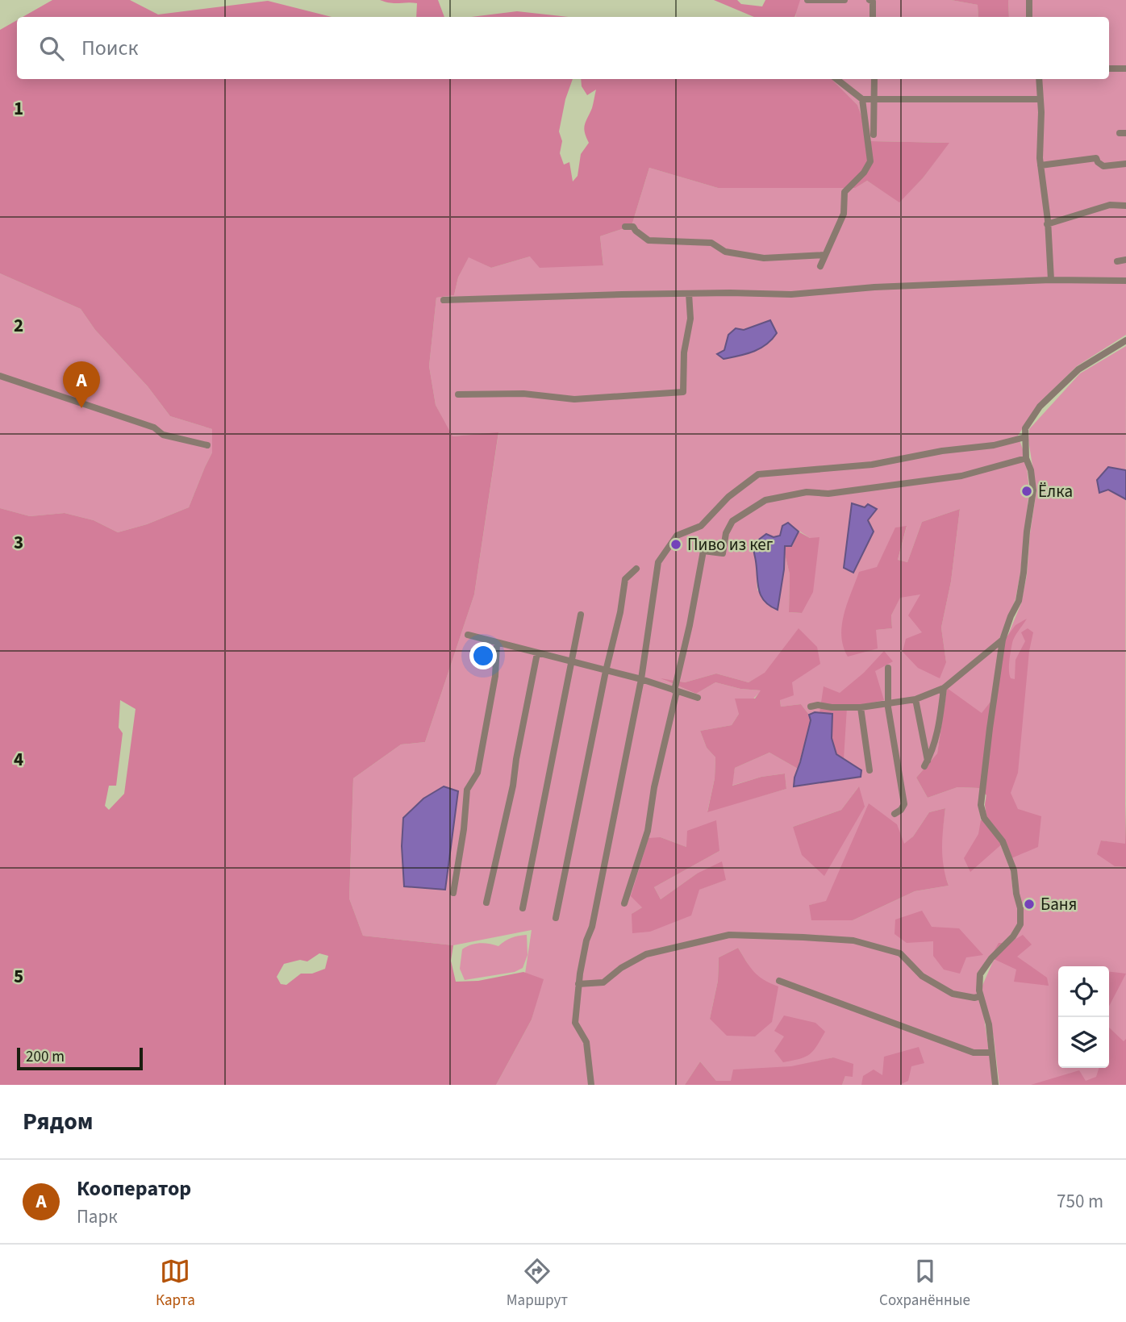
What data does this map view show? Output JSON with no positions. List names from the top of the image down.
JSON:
{
  "places": ["Ёлка", "Пиво из кег", "Баня"],
  "scale_bar": "200 m",
  "page": {
    "search": "Поиск",
    "pins": "A",
    "scale": "200 m",
    "heading": "Рядом",
    "list": [
      {
        "mark": "A",
        "name": "Кооператор",
        "note": "Парк",
        "value": "750 m"
      }
    ],
    "nav": ["Карта", "Маршрут", "Сохранённые"]
  },
  "grid": {
    "rows": [
      "1",
      "2",
      "3",
      "4",
      "5"
    ]
  }
}
